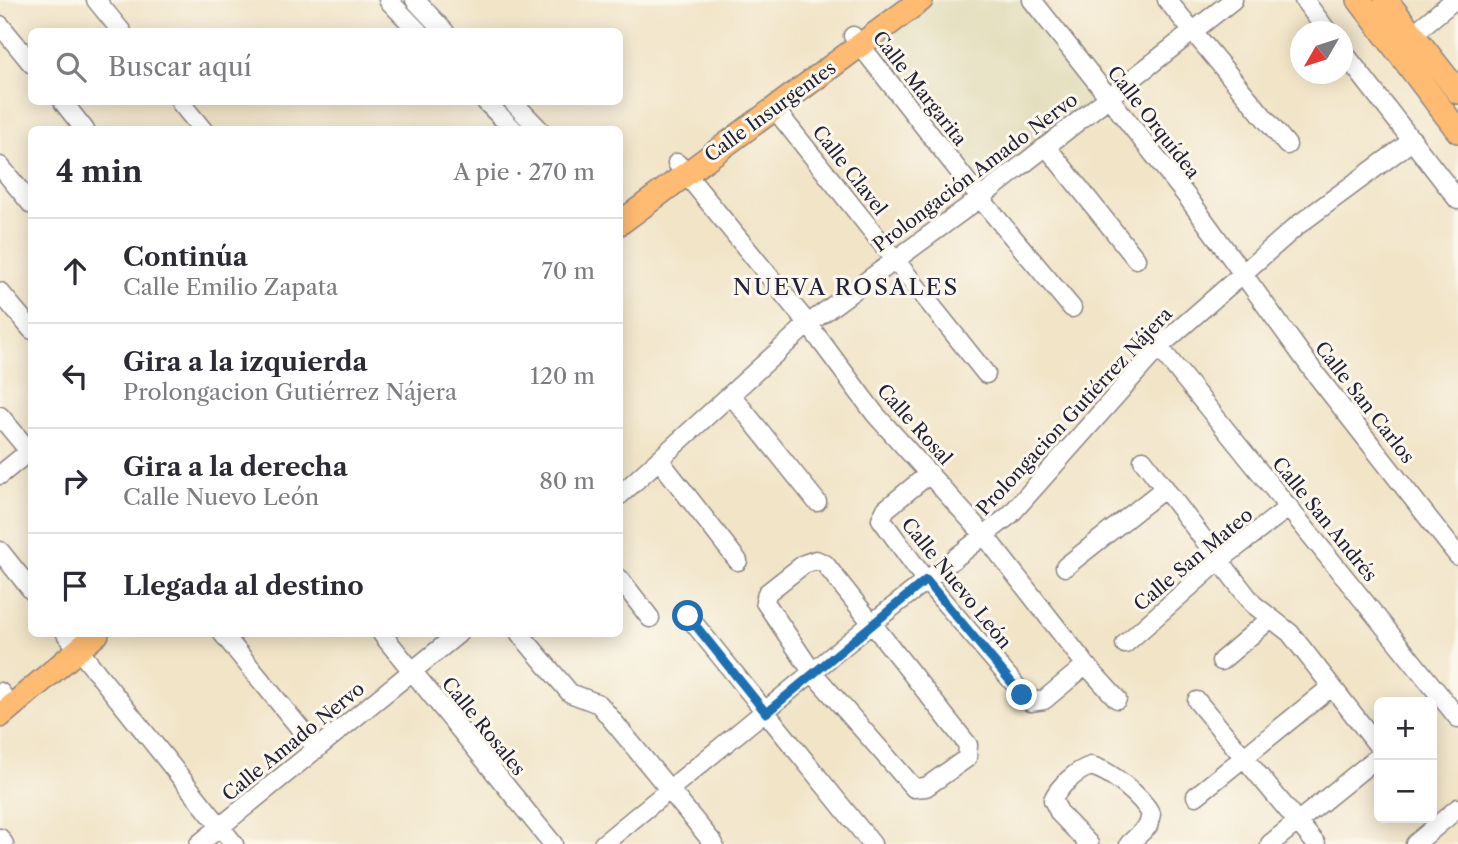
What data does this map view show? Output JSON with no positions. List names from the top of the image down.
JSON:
{
  "streets": {
    "main road": ["Calle Insurgentes"],
    "street": [
      "Calle Margarita",
      "Calle Orquídea",
      "Calle Clavel",
      "Prolongación Amado Nervo",
      "Calle San Carlos",
      "Prolongacion Gutiérrez Nájera",
      "Calle Rosal",
      "Calle San Andrés",
      "Calle San Mateo",
      "Calle Nuevo León",
      "Calle Rosales",
      "Calle Amado Nervo"
    ]
  },
  "crossings": [
    ["Calle Margarita", "Calle Insurgentes"],
    ["Calle Margarita", "Prolongación Amado Nervo"],
    ["Calle Insurgentes", "Calle Clavel"],
    ["Calle Insurgentes", "Calle Rosal"],
    ["Calle Orquídea", "Prolongación Amado Nervo"],
    ["Calle Orquídea", "Calle San Carlos"],
    ["Calle Orquídea", "Prolongacion Gutiérrez Nájera"],
    ["Calle Clavel", "Prolongación Amado Nervo"],
    ["Prolongación Amado Nervo", "Calle Rosal"],
    ["Calle San Carlos", "Prolongacion Gutiérrez Nájera"],
    ["Prolongacion Gutiérrez Nájera", "Calle Rosal"],
    ["Prolongacion Gutiérrez Nájera", "Calle San Andrés"],
    ["Prolongacion Gutiérrez Nájera", "Calle Nuevo León"],
    ["Calle Rosal", "Calle Nuevo León"],
    ["Calle San Andrés", "Calle San Mateo"],
    ["Calle Rosales", "Calle Amado Nervo"]
  ],
  "districts": ["NUEVA ROSALES"],
  "north": "bottom left",
  "page": {
    "search": "Buscar aquí",
    "heading": ["4 min", "A pie · 270 m"],
    "list": [
      ["Continúa", "Calle Emilio Zapata", "70 m"],
      ["Gira a la izquierda", "Prolongacion Gutiérrez Nájera", "120 m"],
      ["Gira a la derecha", "Calle Nuevo León", "80 m"],
      "Llegada al destino"
    ],
    "map_buttons": ["+", "−"]
  }
}
